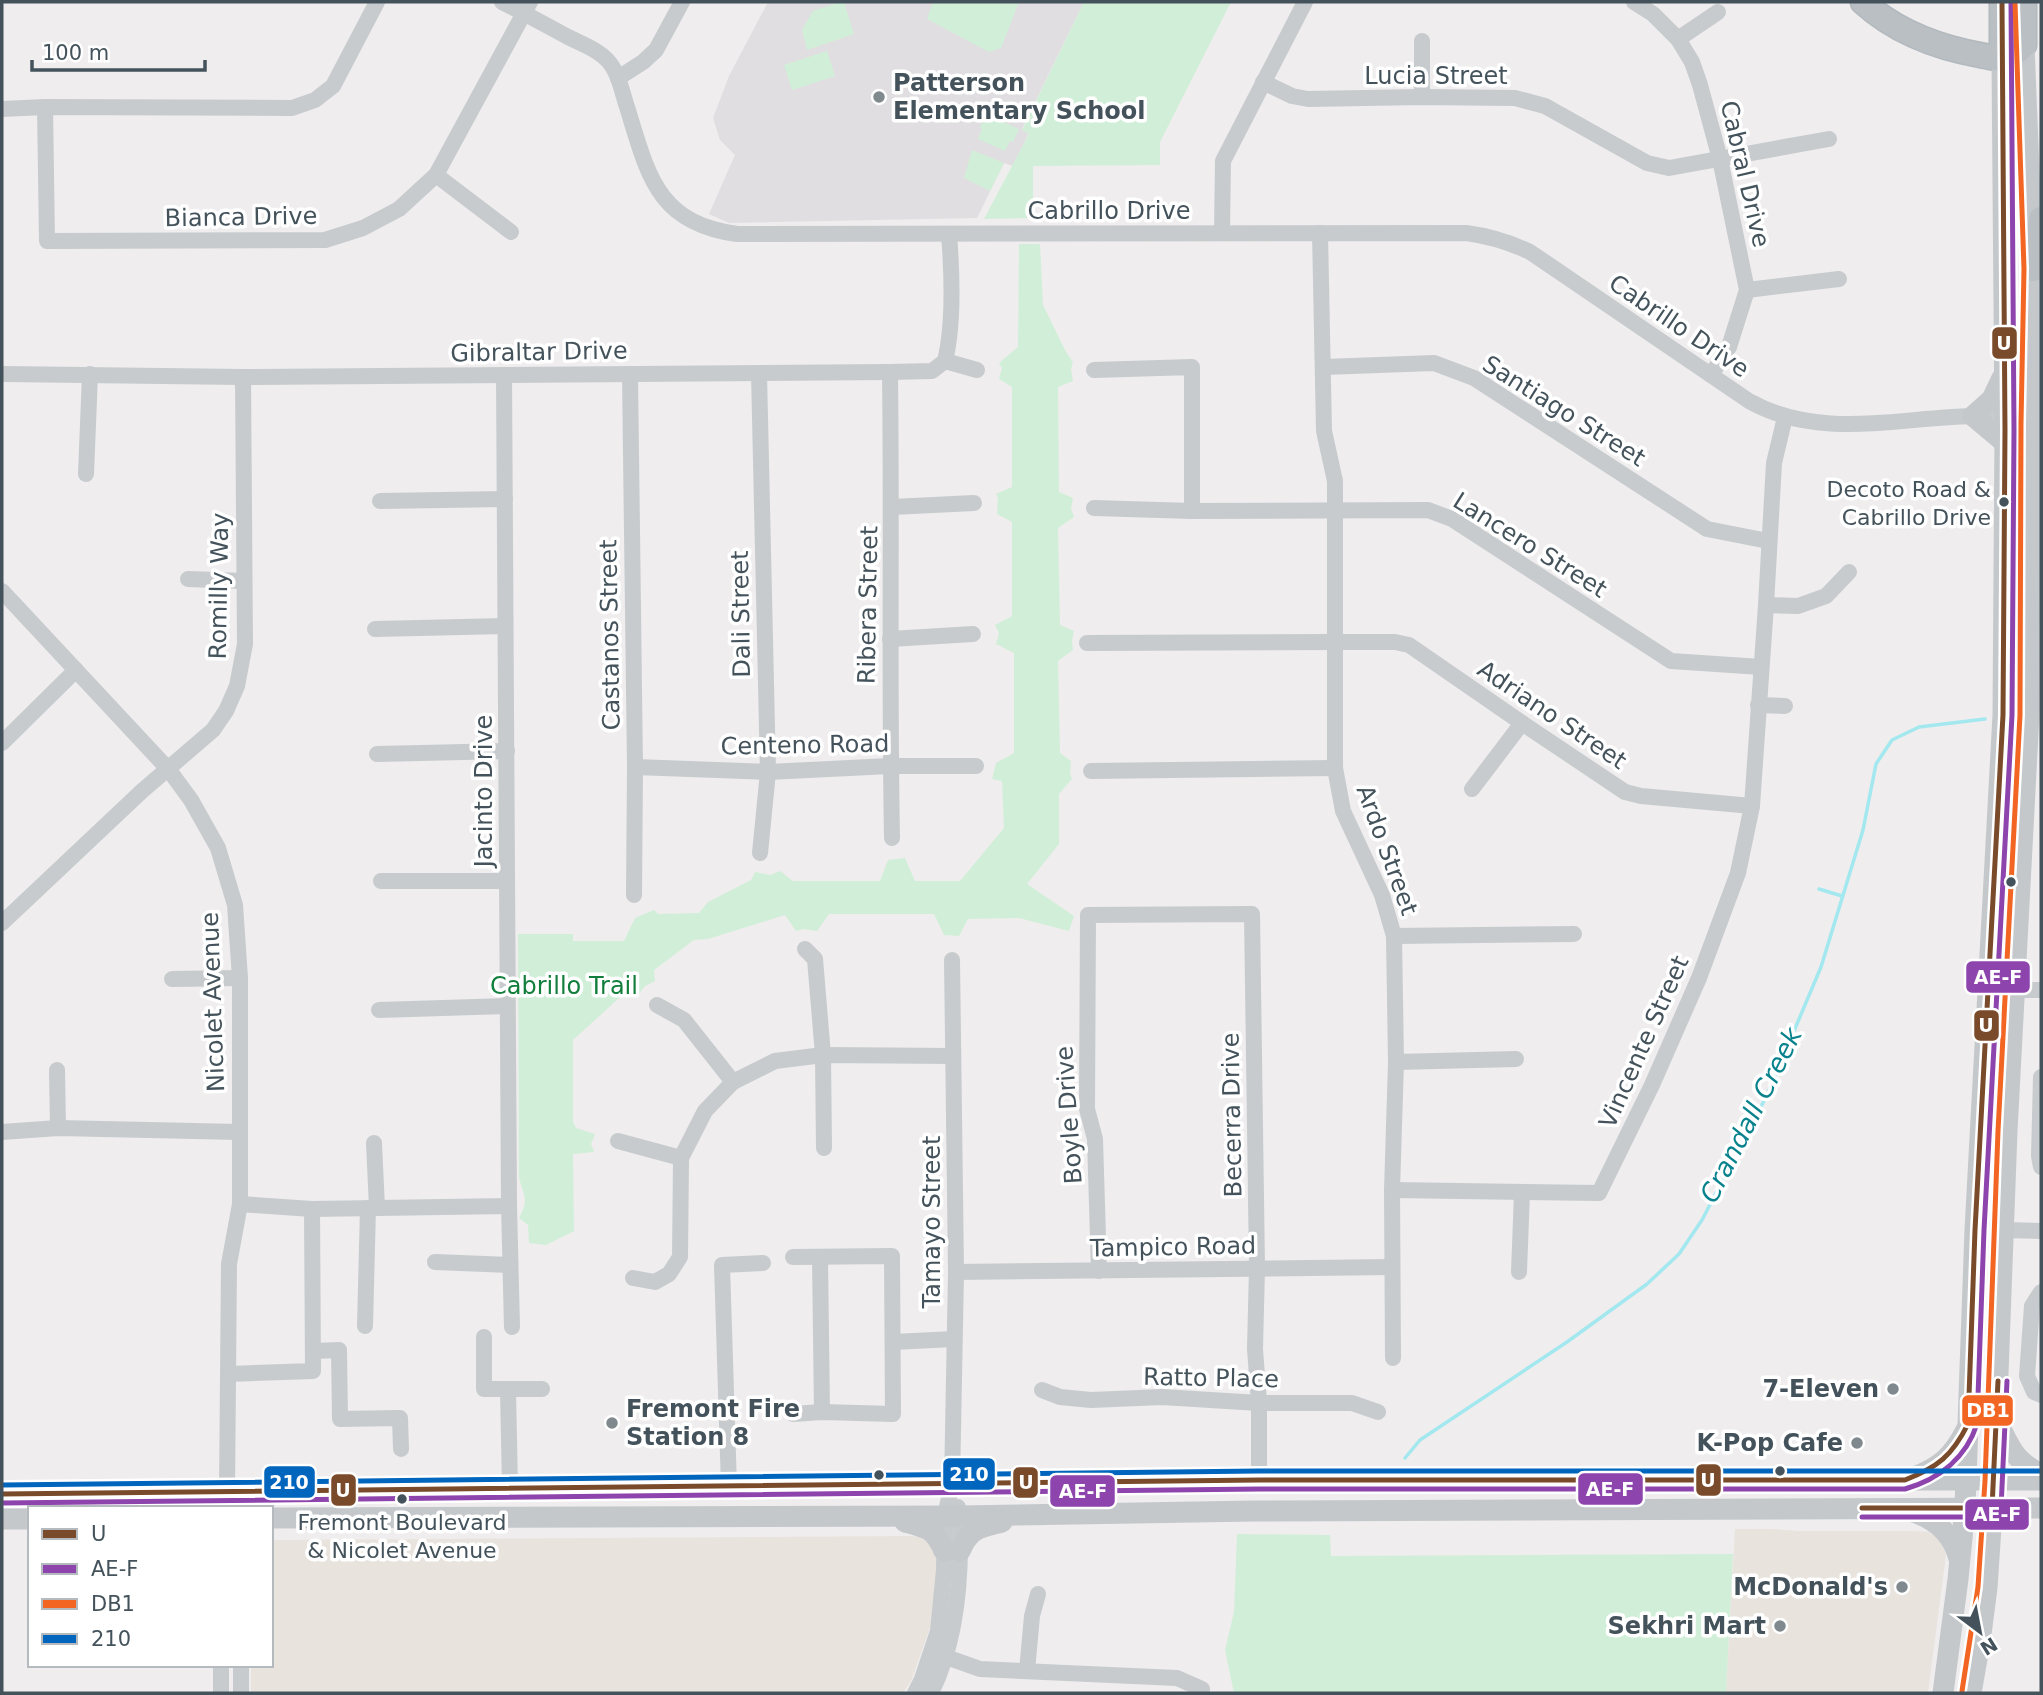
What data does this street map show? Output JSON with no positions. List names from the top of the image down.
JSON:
{
  "streets": {
    "street": [
      "Lucia Street",
      "Cabral Drive",
      "Cabrillo Drive",
      "Bianca Drive",
      "Gibraltar Drive",
      "Santiago Street",
      "Lancero Street",
      "Romilly Way",
      "Ribera Street",
      "Dali Street",
      "Castanos Street",
      "Adriano Street",
      "Centeno Road",
      "Jacinto Drive",
      "Ardo Street",
      "Nicolet Avenue",
      "Vincente Street",
      "Boyle Drive",
      "Becerra Drive",
      "Tamayo Street",
      "Tampico Road",
      "Ratto Place"
    ]
  },
  "crossings": [
    ["Lucia Street", "Cabral Drive"],
    ["Cabral Drive", "Cabrillo Drive"],
    ["Cabrillo Drive", "Bianca Drive"],
    ["Cabrillo Drive", "Ardo Street"],
    ["Cabrillo Drive", "Vincente Street"],
    ["Gibraltar Drive", "Romilly Way"],
    ["Gibraltar Drive", "Ribera Street"],
    ["Gibraltar Drive", "Dali Street"],
    ["Gibraltar Drive", "Castanos Street"],
    ["Gibraltar Drive", "Jacinto Drive"],
    ["Santiago Street", "Ardo Street"],
    ["Santiago Street", "Vincente Street"],
    ["Lancero Street", "Ardo Street"],
    ["Lancero Street", "Vincente Street"],
    ["Romilly Way", "Nicolet Avenue"],
    ["Ribera Street", "Centeno Road"],
    ["Dali Street", "Centeno Road"],
    ["Castanos Street", "Centeno Road"],
    ["Adriano Street", "Ardo Street"],
    ["Adriano Street", "Vincente Street"],
    ["Ardo Street", "Vincente Street"],
    ["Ardo Street", "Tampico Road"],
    ["Boyle Drive", "Becerra Drive"],
    ["Boyle Drive", "Tampico Road"],
    ["Becerra Drive", "Tampico Road"],
    ["Becerra Drive", "Ratto Place"],
    ["Tamayo Street", "Tampico Road"]
  ],
  "water": ["Crandall Creek"],
  "parks": ["Cabrillo Trail"],
  "places": [
    "Patterson Elementary School",
    "Decoto Road & Cabrillo Drive",
    "7-Eleven",
    "Fremont Fire Station 8",
    "K-Pop Cafe",
    "Fremont Boulevard & Nicolet Avenue",
    "McDonald's",
    "Sekhri Mart"
  ],
  "lines": [
    "transit line U",
    "transit line AE-F",
    "transit line DB1",
    "transit line 210"
  ],
  "legend": [
    "U",
    "AE-F",
    "DB1",
    "210"
  ],
  "scale_bar": "100 m",
  "north": "bottom right"
}
